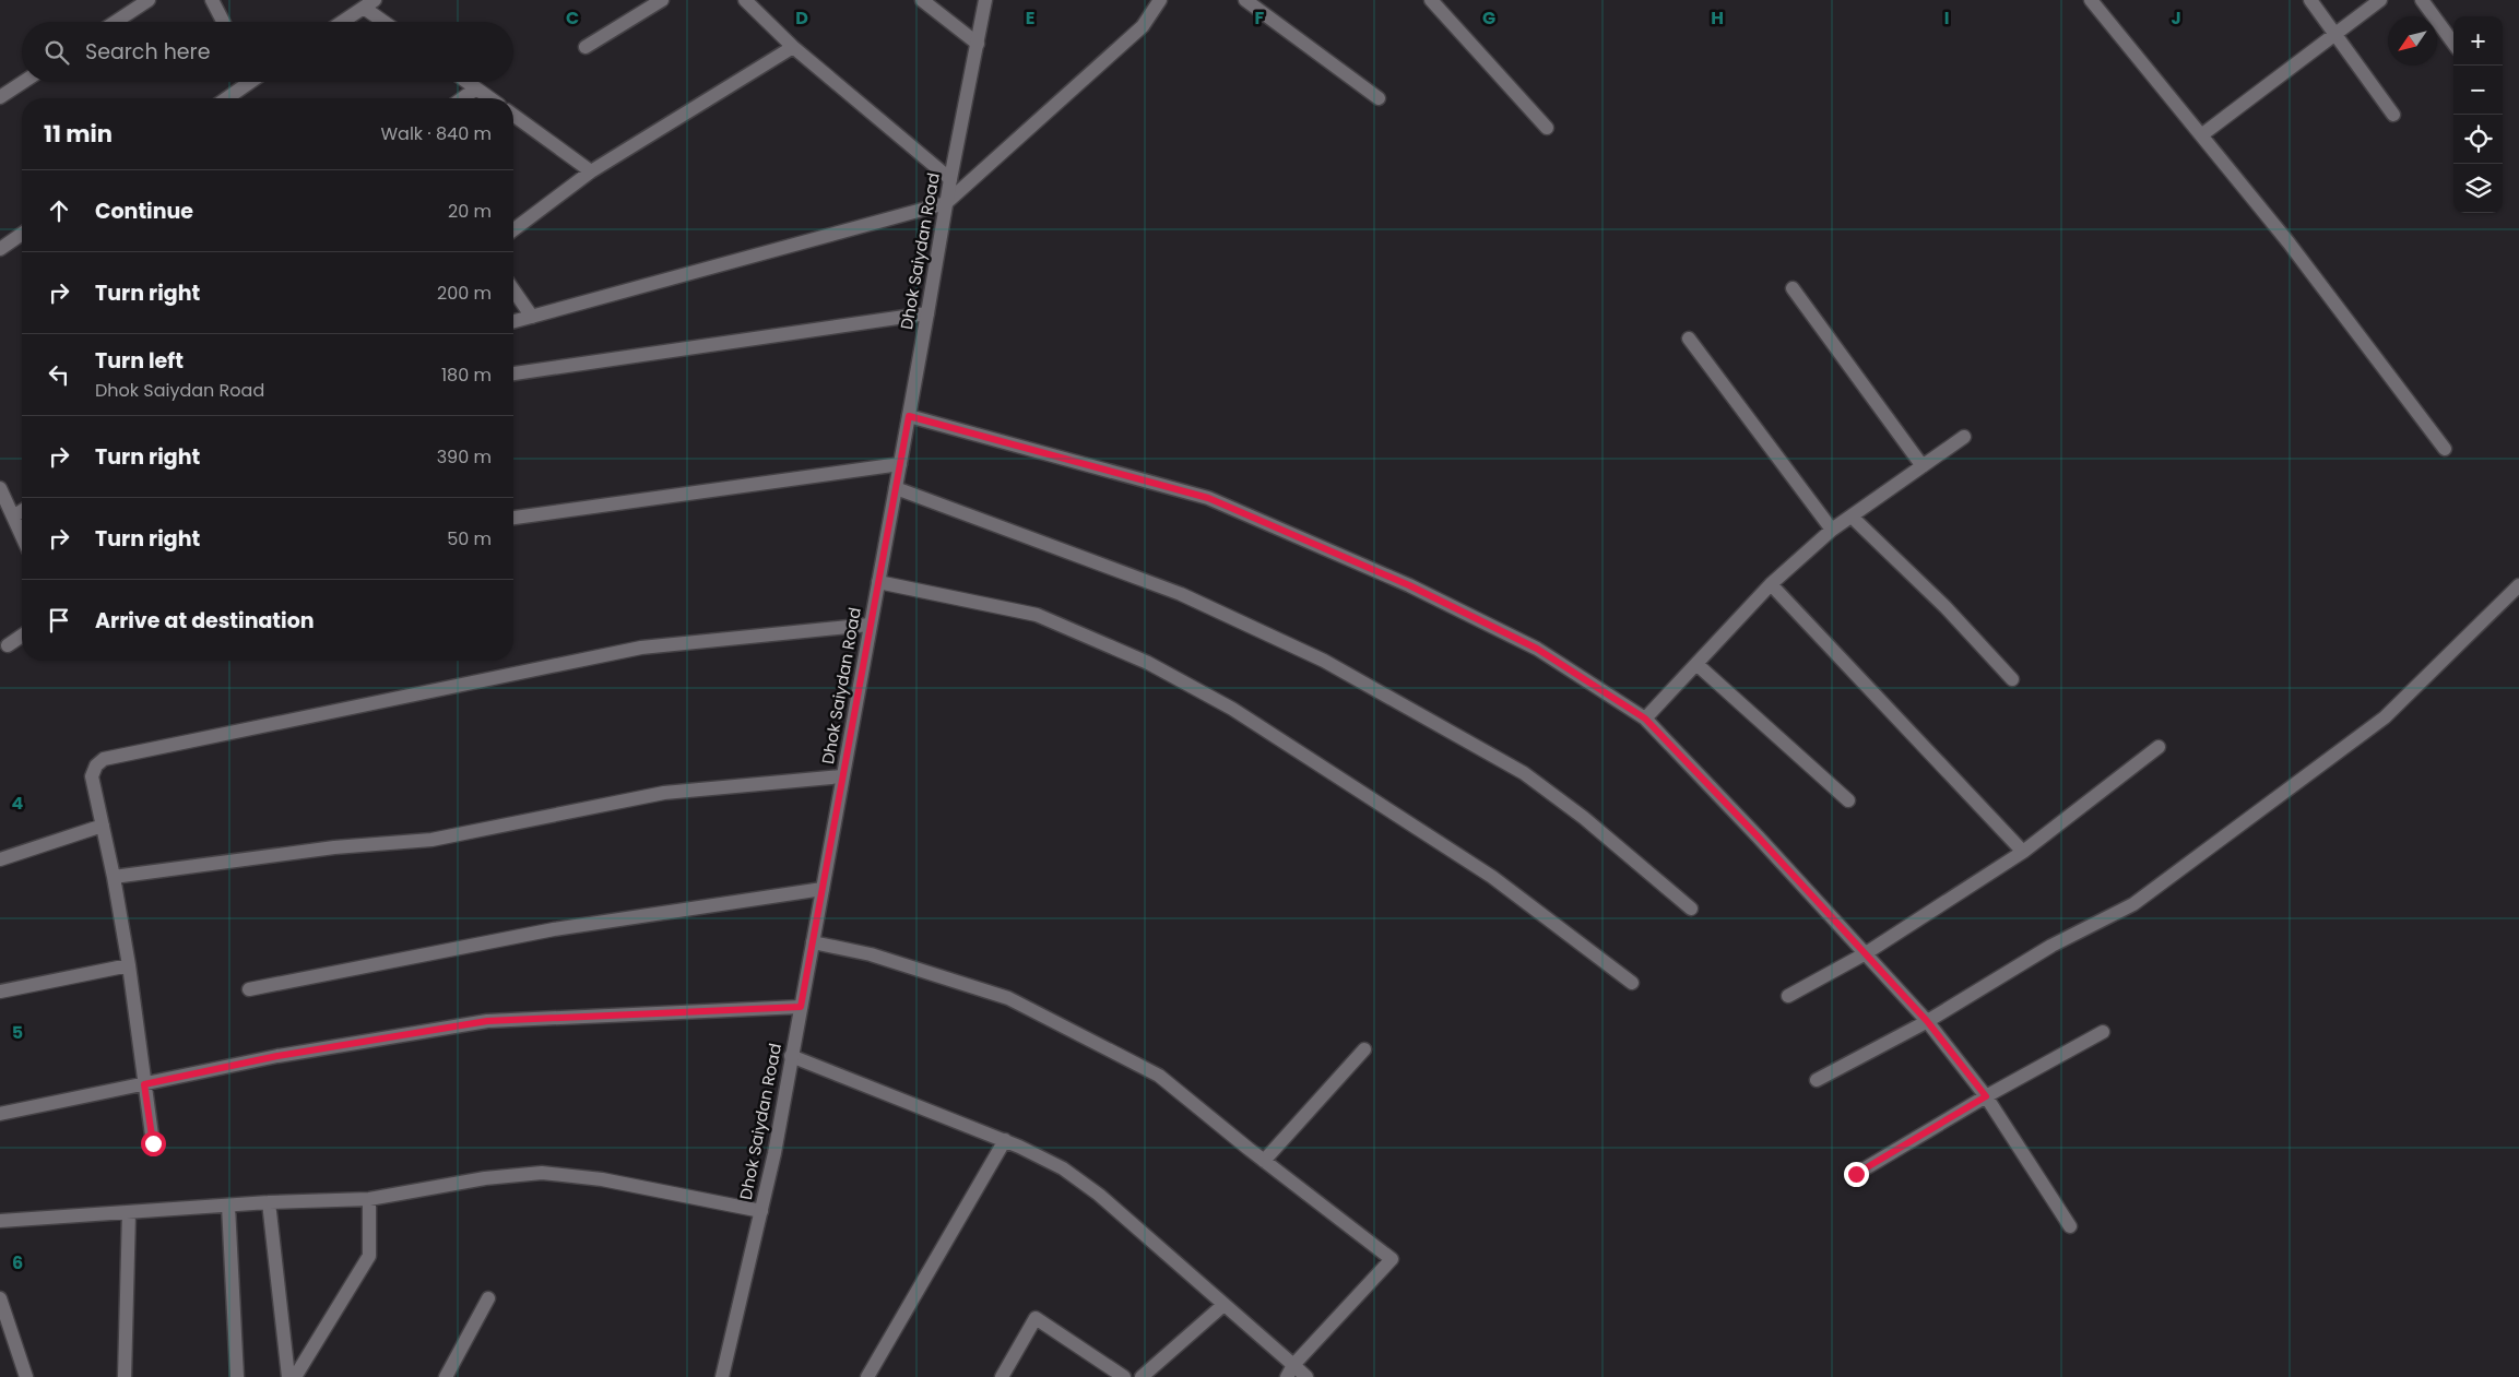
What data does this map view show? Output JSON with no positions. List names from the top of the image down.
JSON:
{
  "streets": {
    "street": ["Dhok Saiydan Road"]
  },
  "north": "bottom left",
  "page": {
    "map_buttons": ["+", "−"],
    "search": "Search here",
    "heading": ["11 min", "Walk · 840 m"],
    "list": [
      ["Continue", "20 m"],
      ["Turn right", "200 m"],
      ["Turn left", "Dhok Saiydan Road", "180 m"],
      ["Turn right", "390 m"],
      ["Turn right", "50 m"],
      "Arrive at destination"
    ]
  },
  "grid": {
    "columns": [
      "C",
      "D",
      "E",
      "F",
      "G",
      "H",
      "I",
      "J"
    ],
    "rows": ["4", "5", "6"]
  }
}
